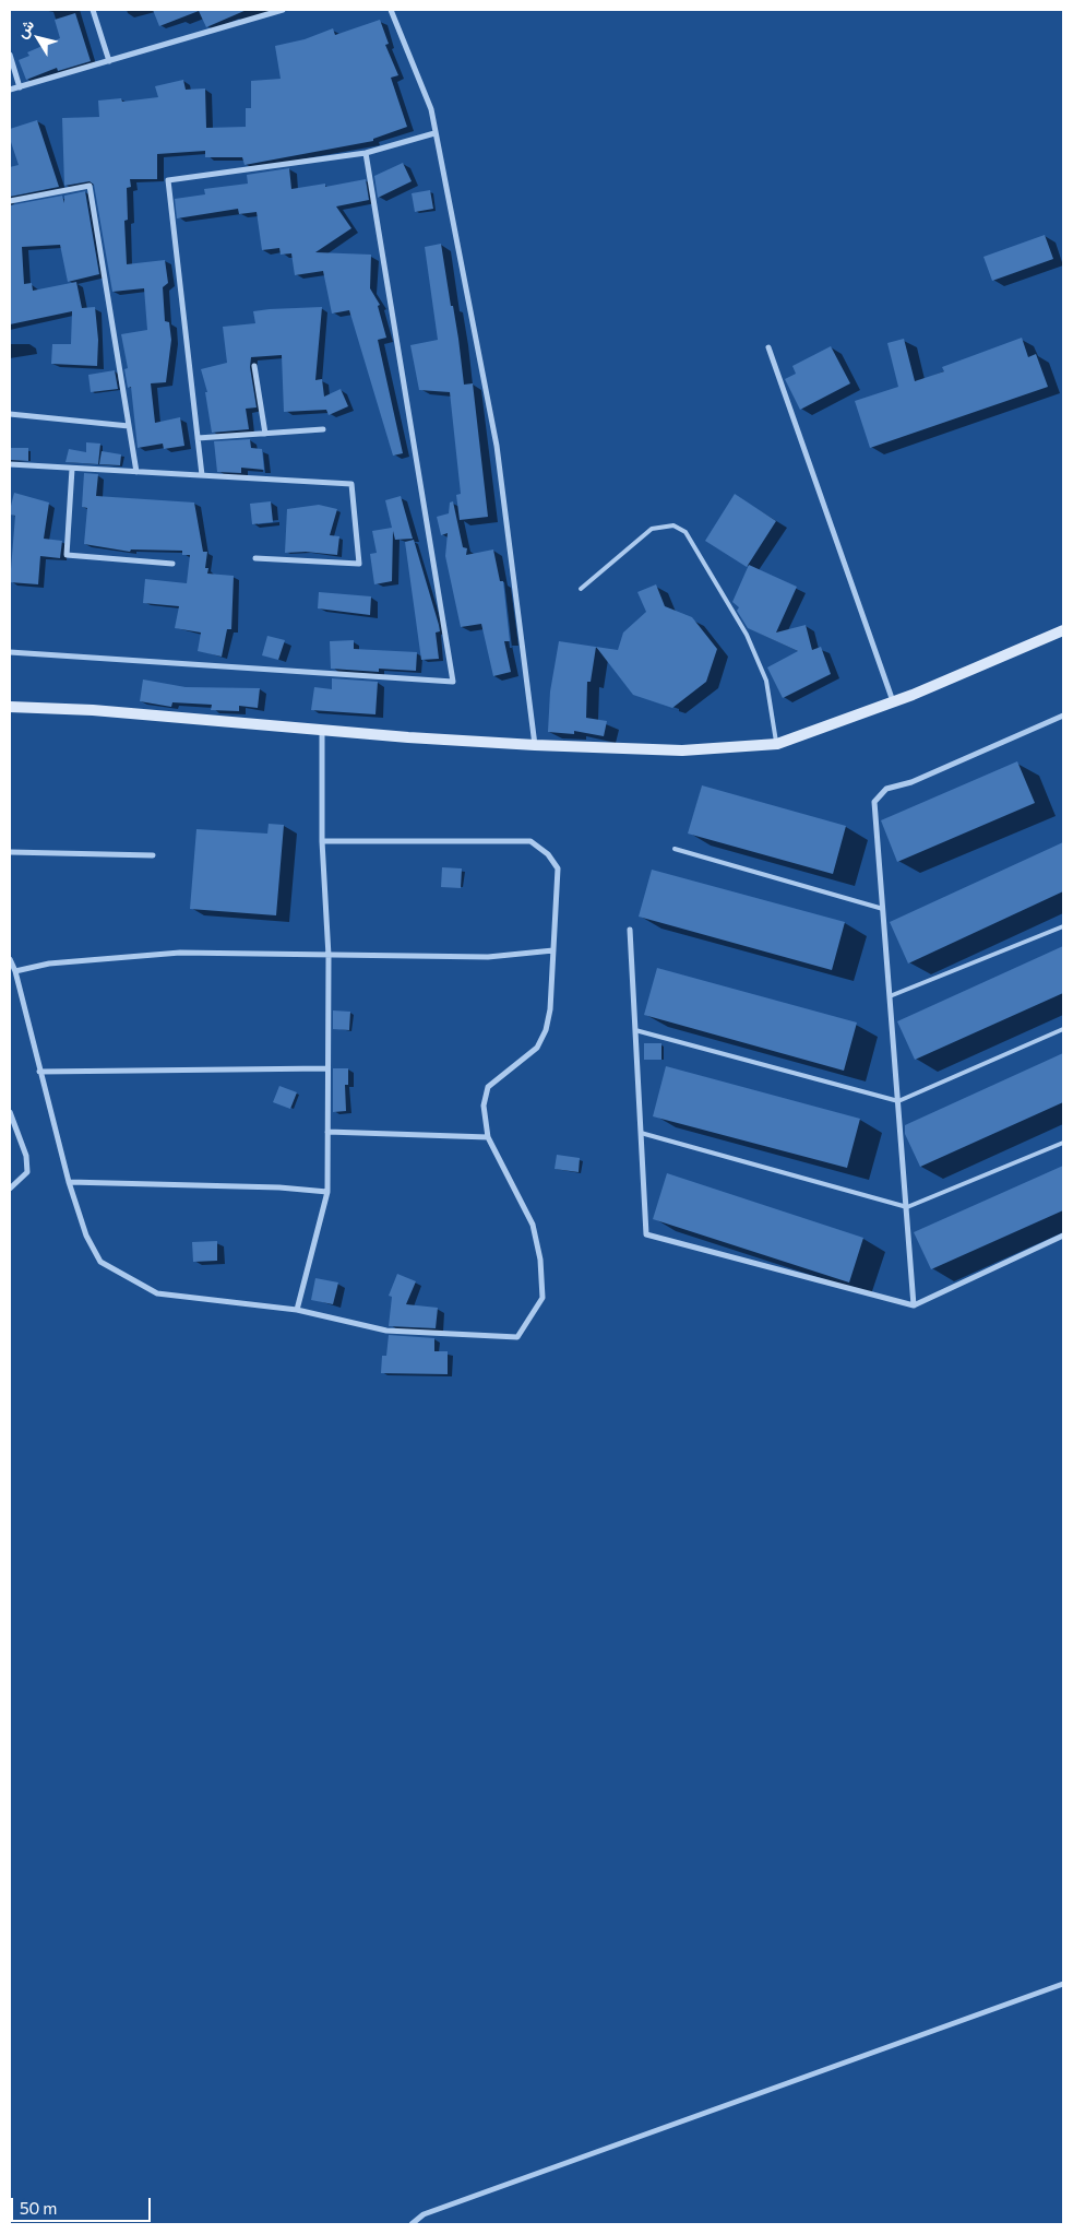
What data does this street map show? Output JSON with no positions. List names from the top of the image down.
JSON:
{
  "scale_bar": "50 m",
  "north": "top left"
}
